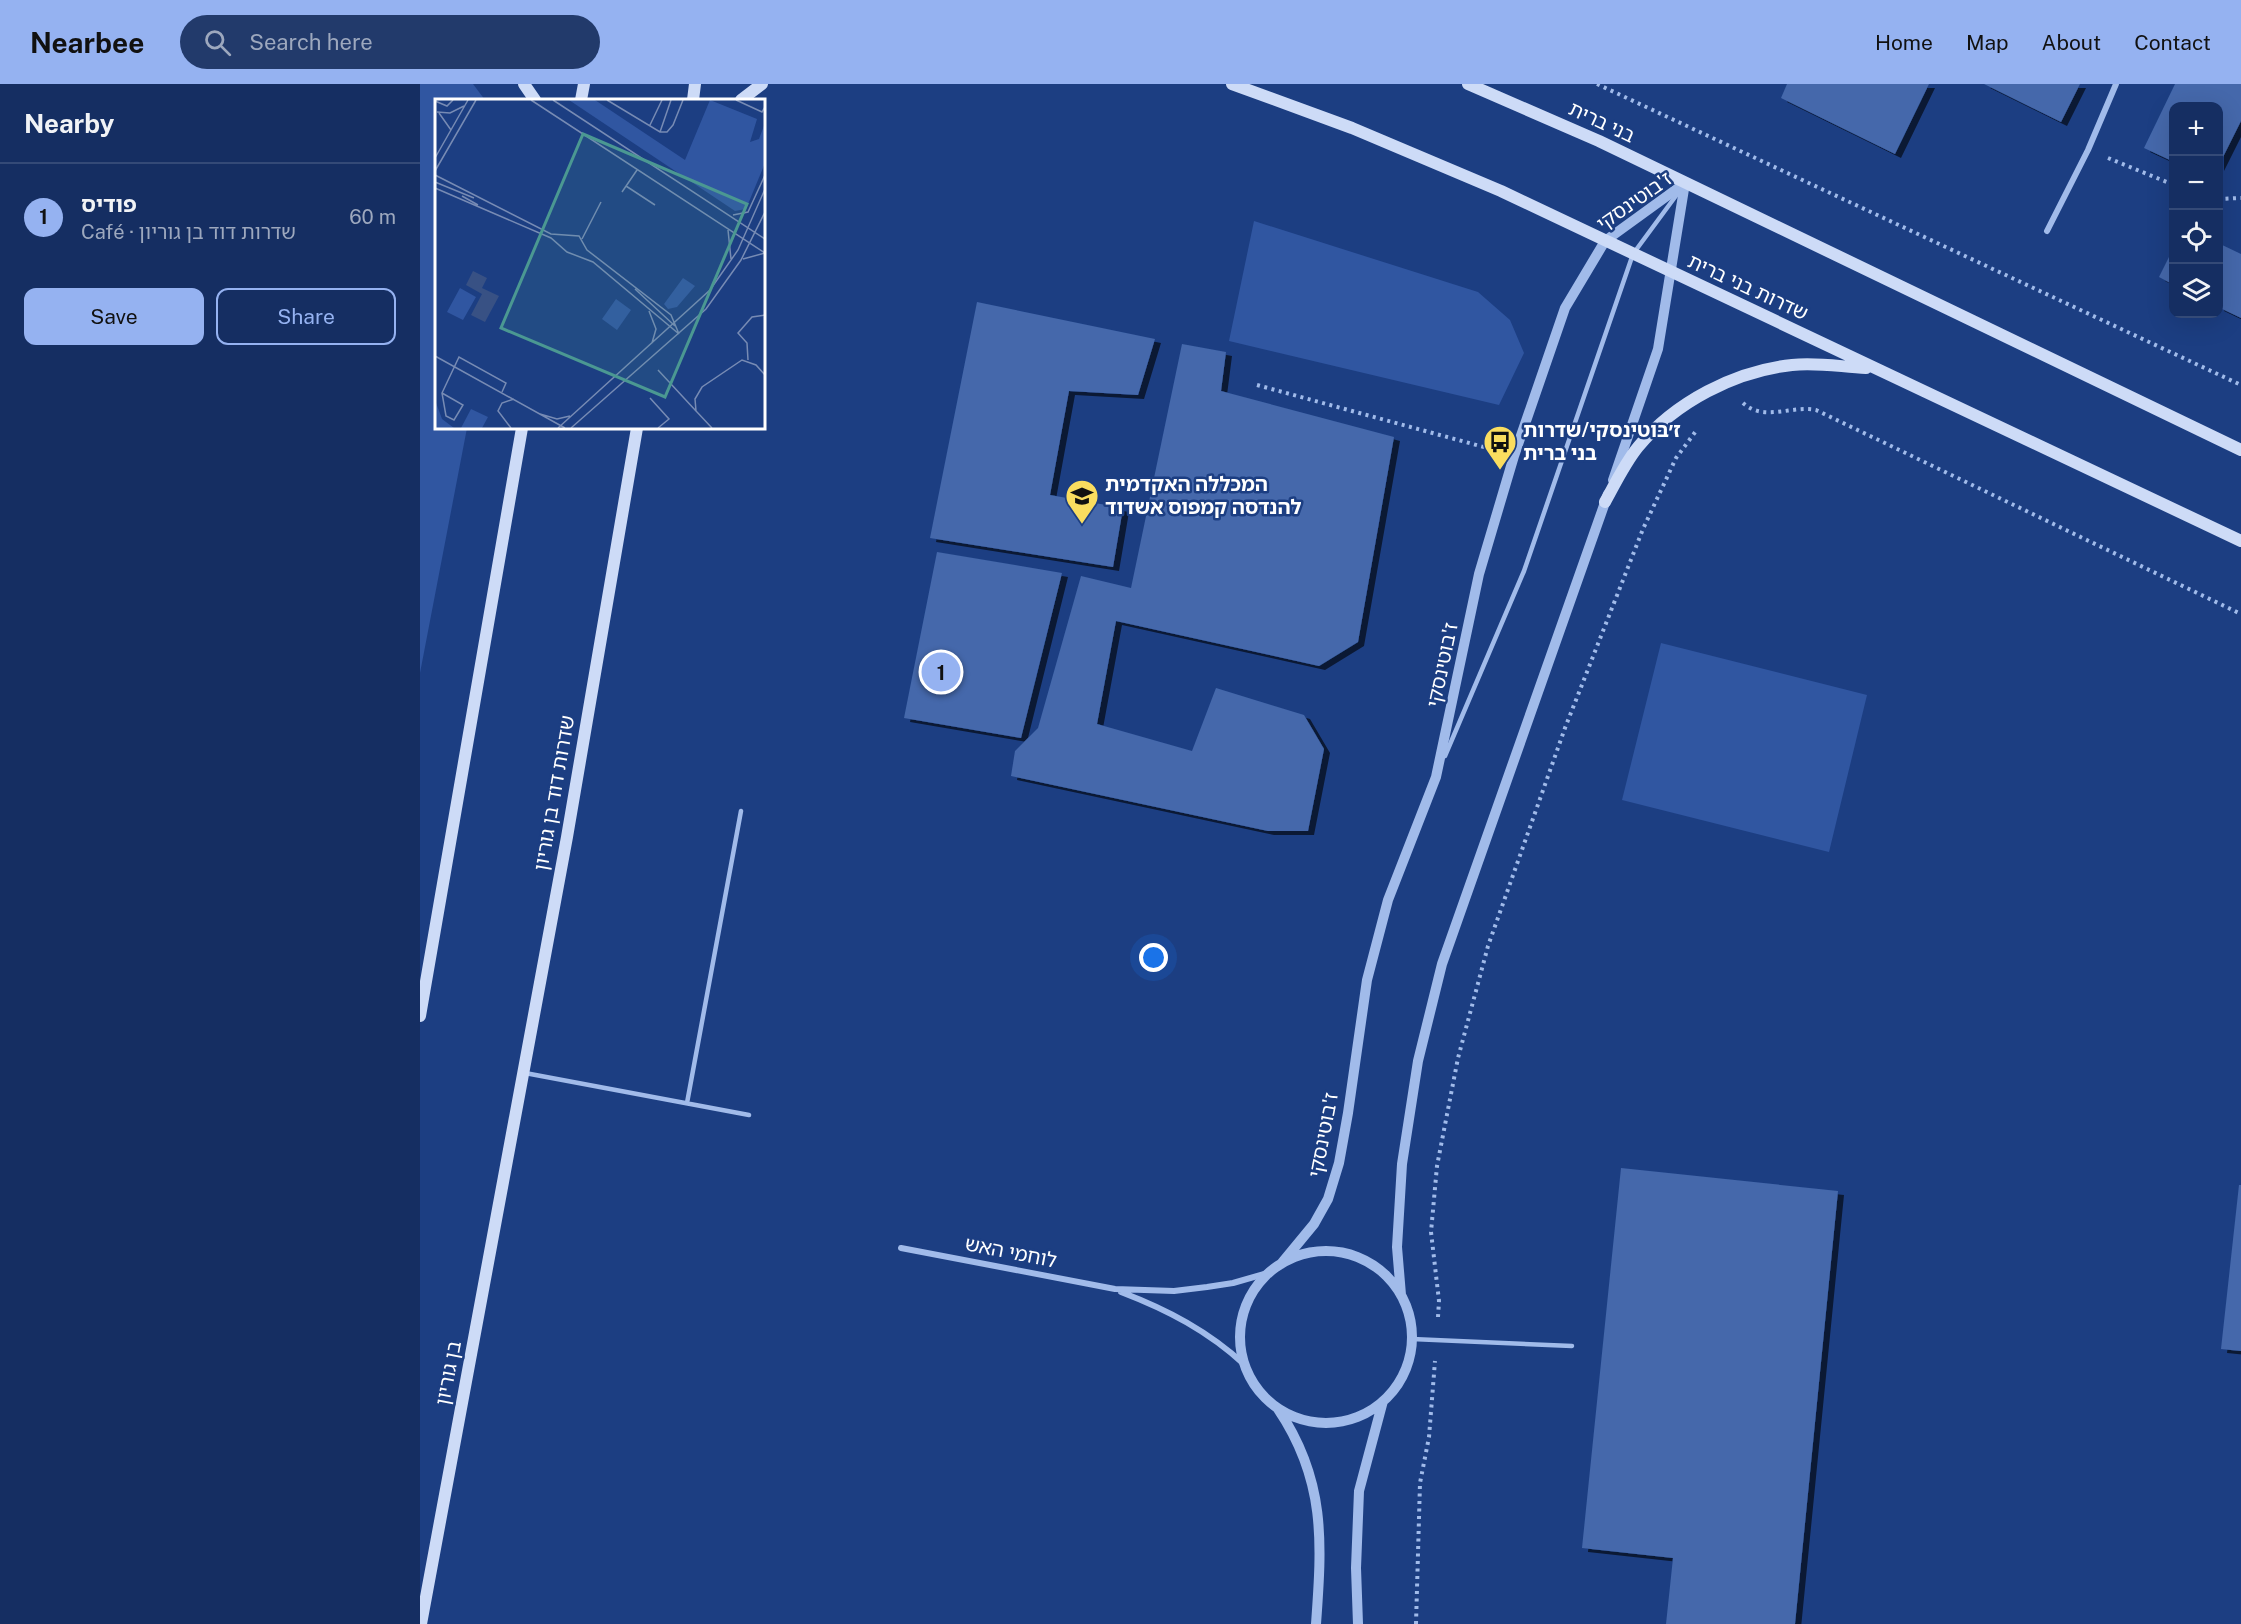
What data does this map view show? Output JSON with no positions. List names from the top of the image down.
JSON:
{
  "streets": {
    "main road": [
      "בני ברית",
      "שדרות בני ברית",
      "שדרות דוד בן גוריון",
      "בן גוריון"
    ],
    "street": ["ז'בוטינסקי", "לוחמי האש"]
  },
  "crossings": [
    ["בני ברית", "ז'בוטינסקי"],
    ["ז'בוטינסקי", "שדרות בני ברית"],
    ["ז'בוטינסקי", "לוחמי האש"],
    ["שדרות דוד בן גוריון", "בן גוריון"]
  ],
  "places": {
    "bus stop": ["ז׳בוטינסקי/שדרות בני ברית"],
    "school or university": ["המכללה האקדמית להנדסה קמפוס אשדוד"]
  },
  "page": {
    "header": "Nearbee",
    "search": "Search here",
    "nav": [
      "Home",
      "Map",
      "About",
      "Contact"
    ],
    "heading": "Nearby",
    "map_buttons": ["+", "−"],
    "list": [
      {
        "mark": "1",
        "name": "פודיס",
        "note": "Café · שדרות דוד בן גוריון",
        "value": "60 m"
      }
    ],
    "buttons": ["Save", "Share"],
    "pins": "1"
  }
}
